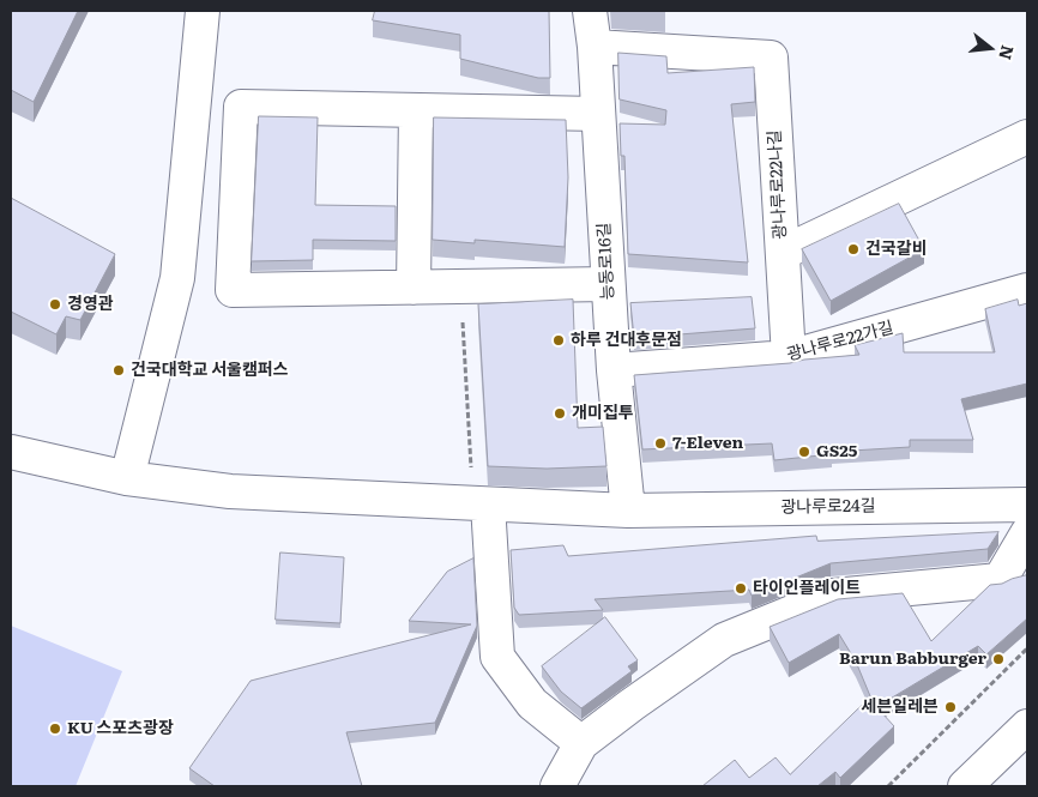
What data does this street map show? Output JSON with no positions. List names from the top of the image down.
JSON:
{
  "streets": {
    "street": [
      "광나루로22나길",
      "능동로16길",
      "광나루로22가길",
      "광나루로24길"
    ]
  },
  "crossings": [
    ["광나루로22나길", "능동로16길"],
    ["능동로16길", "광나루로22가길"],
    ["능동로16길", "광나루로24길"]
  ],
  "places": [
    "건국갈비",
    "경영관",
    "하루 건대후문점",
    "건국대학교 서울캠퍼스",
    "개미집투",
    "7-Eleven",
    "GS25",
    "타이인플레이트",
    "Barun Babburger",
    "세븐일레븐",
    "KU 스포츠광장"
  ],
  "north": "right"
}
